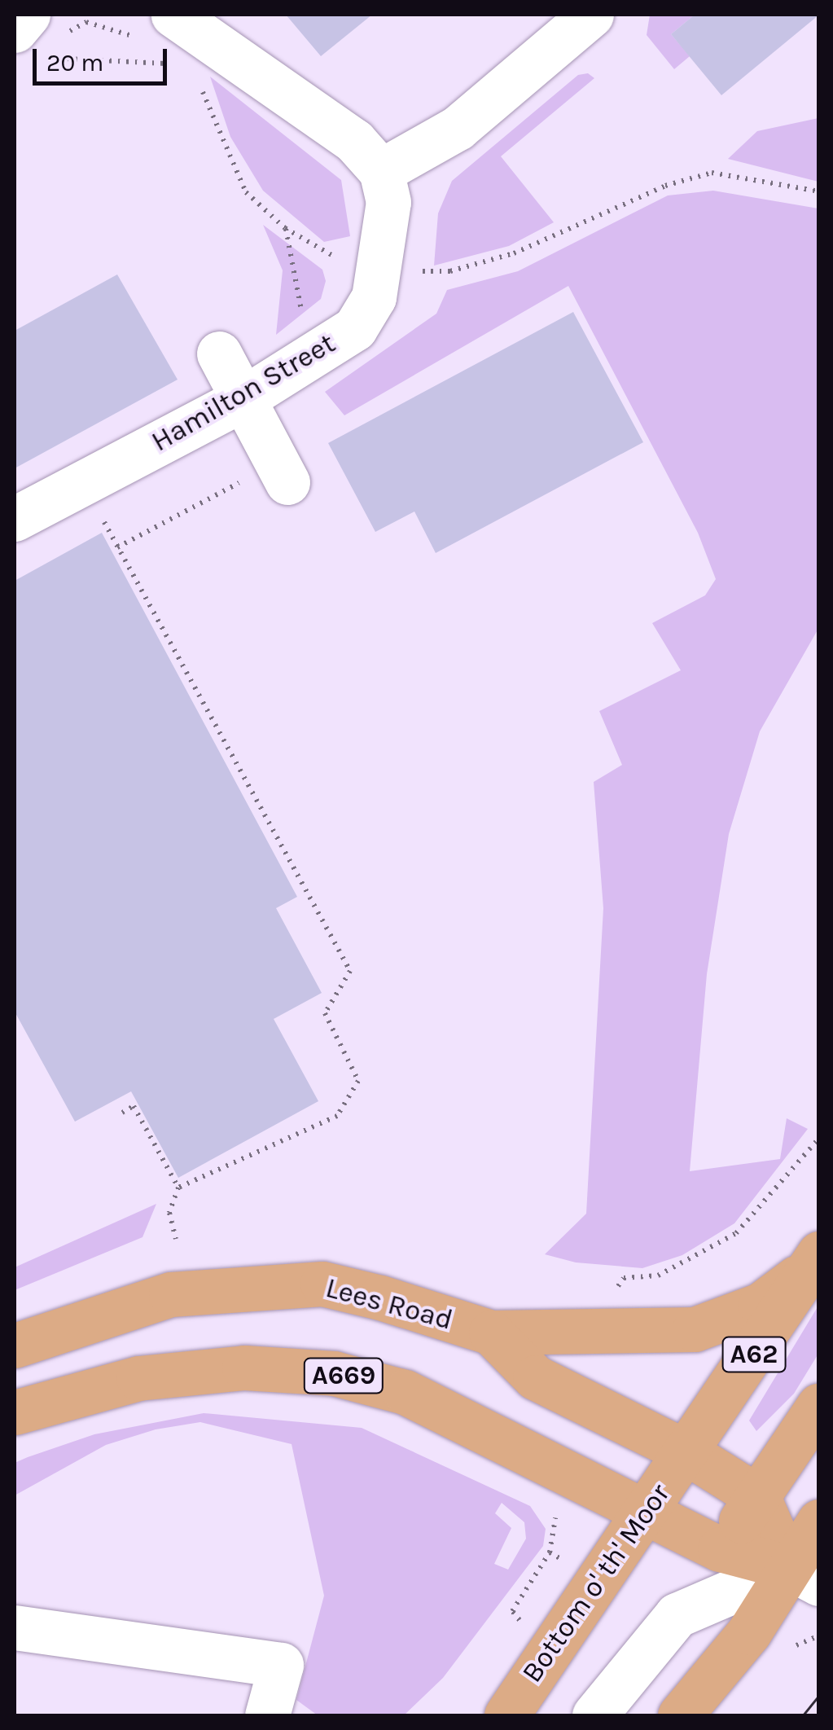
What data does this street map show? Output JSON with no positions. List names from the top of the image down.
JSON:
{
  "streets": {
    "main road": [
      "Lees Road",
      "A62",
      "A669",
      "Bottom o' th' Moor"
    ],
    "street": ["Hamilton Street"]
  },
  "crossings": [
    ["Lees Road", "A62"],
    ["Lees Road", "Bottom o' th' Moor"],
    ["A62", "Bottom o' th' Moor"],
    ["A669", "Bottom o' th' Moor"]
  ],
  "scale_bar": "20 m"
}
